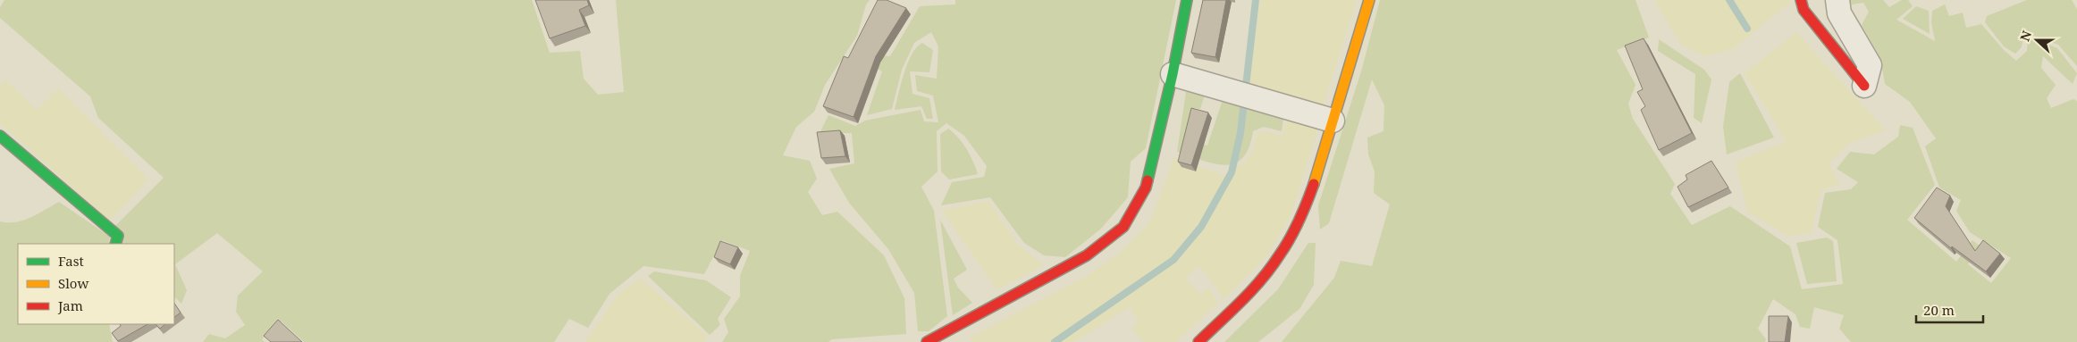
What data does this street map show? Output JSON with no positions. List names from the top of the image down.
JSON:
{
  "legend": ["Fast", "Slow", "Jam"],
  "scale_bar": "20 m",
  "north": "left"
}
